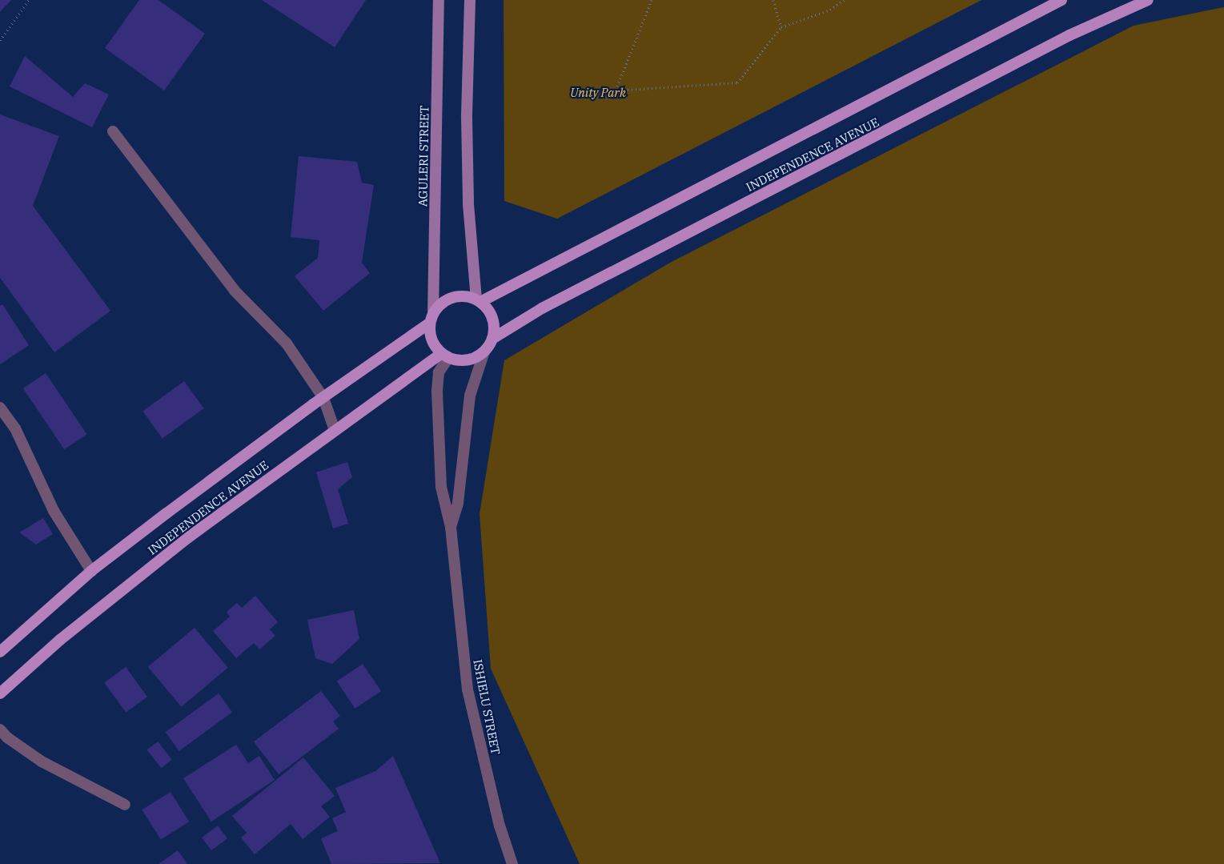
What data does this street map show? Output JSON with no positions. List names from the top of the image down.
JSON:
{
  "streets": {
    "main road": ["INDEPENDENCE AVENUE", "AGULERI STREET"],
    "street": ["ISHIELU STREET"]
  },
  "crossings": [
    ["INDEPENDENCE AVENUE", "AGULERI STREET"],
    ["INDEPENDENCE AVENUE", "ISHIELU STREET"],
    ["AGULERI STREET", "ISHIELU STREET"]
  ],
  "parks": ["Unity Park"]
}
